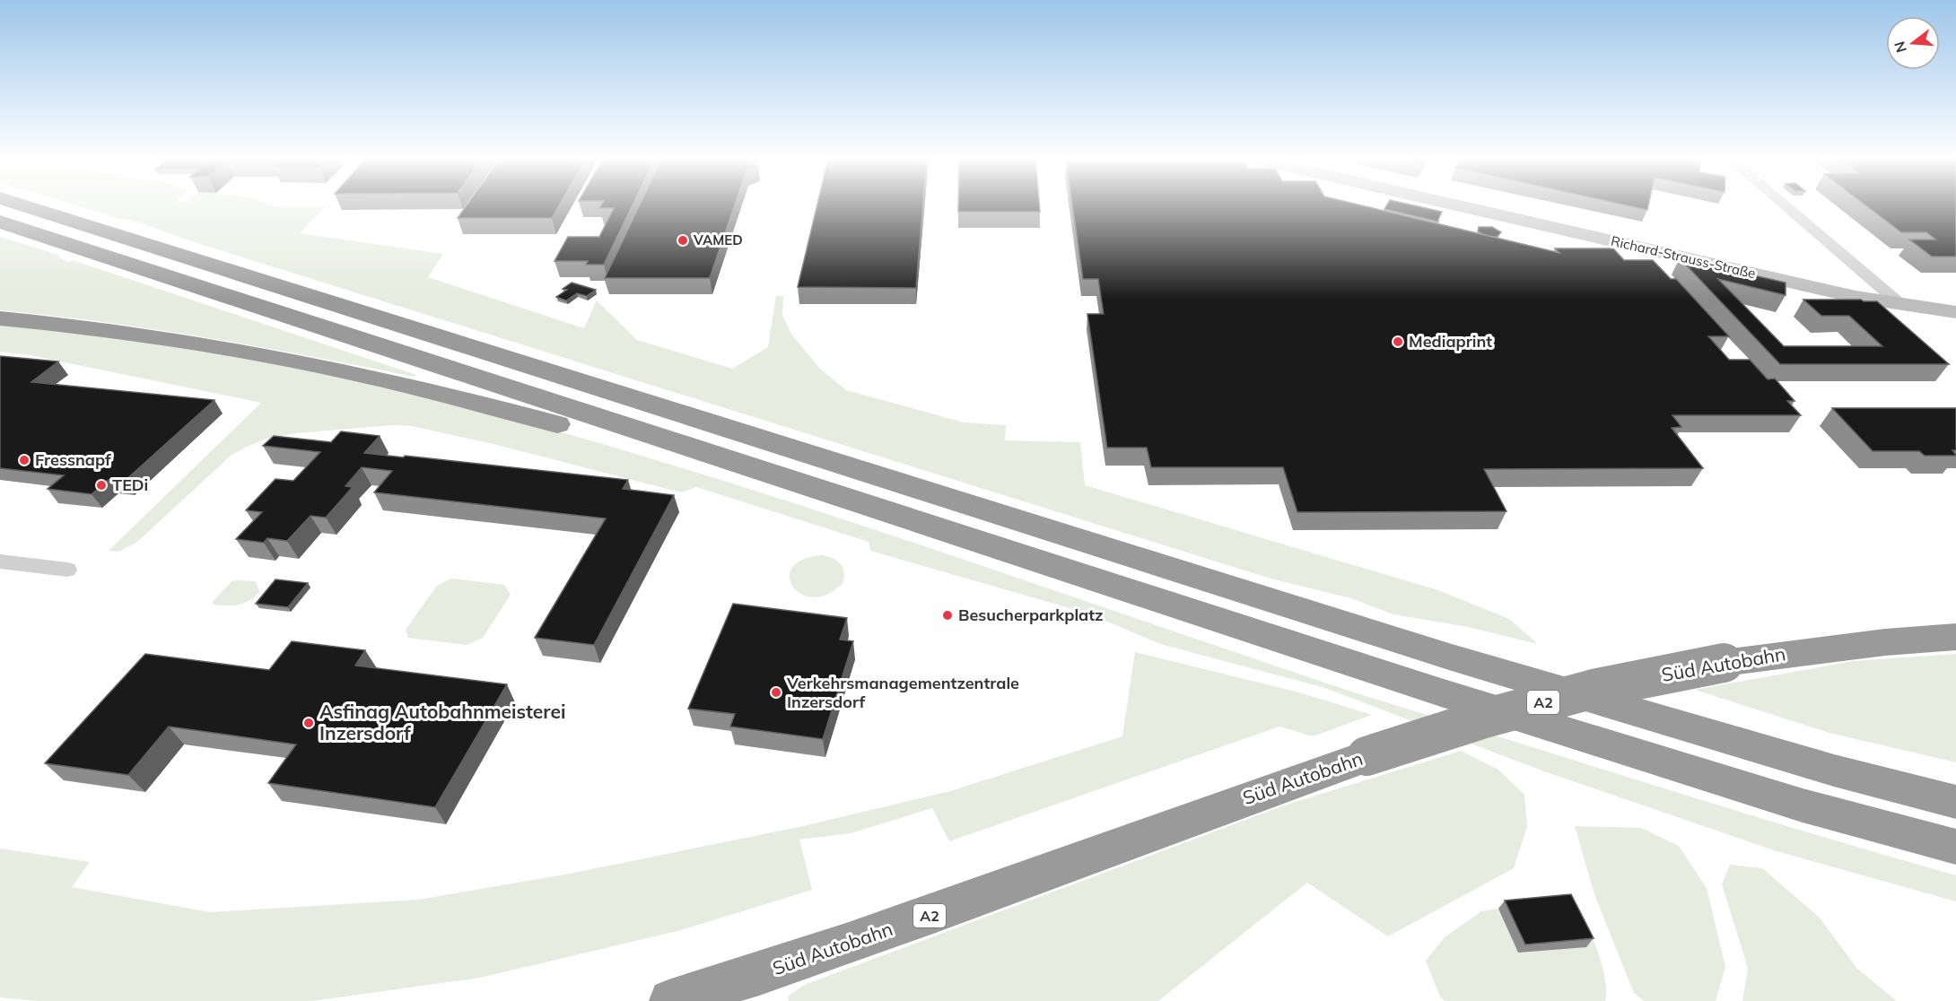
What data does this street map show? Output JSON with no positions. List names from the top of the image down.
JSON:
{
  "streets": {
    "highway": ["Süd Autobahn", "A2"],
    "main road": ["Richard-Strauss-Straße"]
  },
  "places": [
    "VAMED",
    "Mediaprint",
    "Fressnapf",
    "TEDi",
    "Besucherparkplatz",
    "Verkehrsmanagementzentrale Inzersdorf",
    "Asfinag Autobahnmeisterei Inzersdorf"
  ],
  "north": "left"
}
